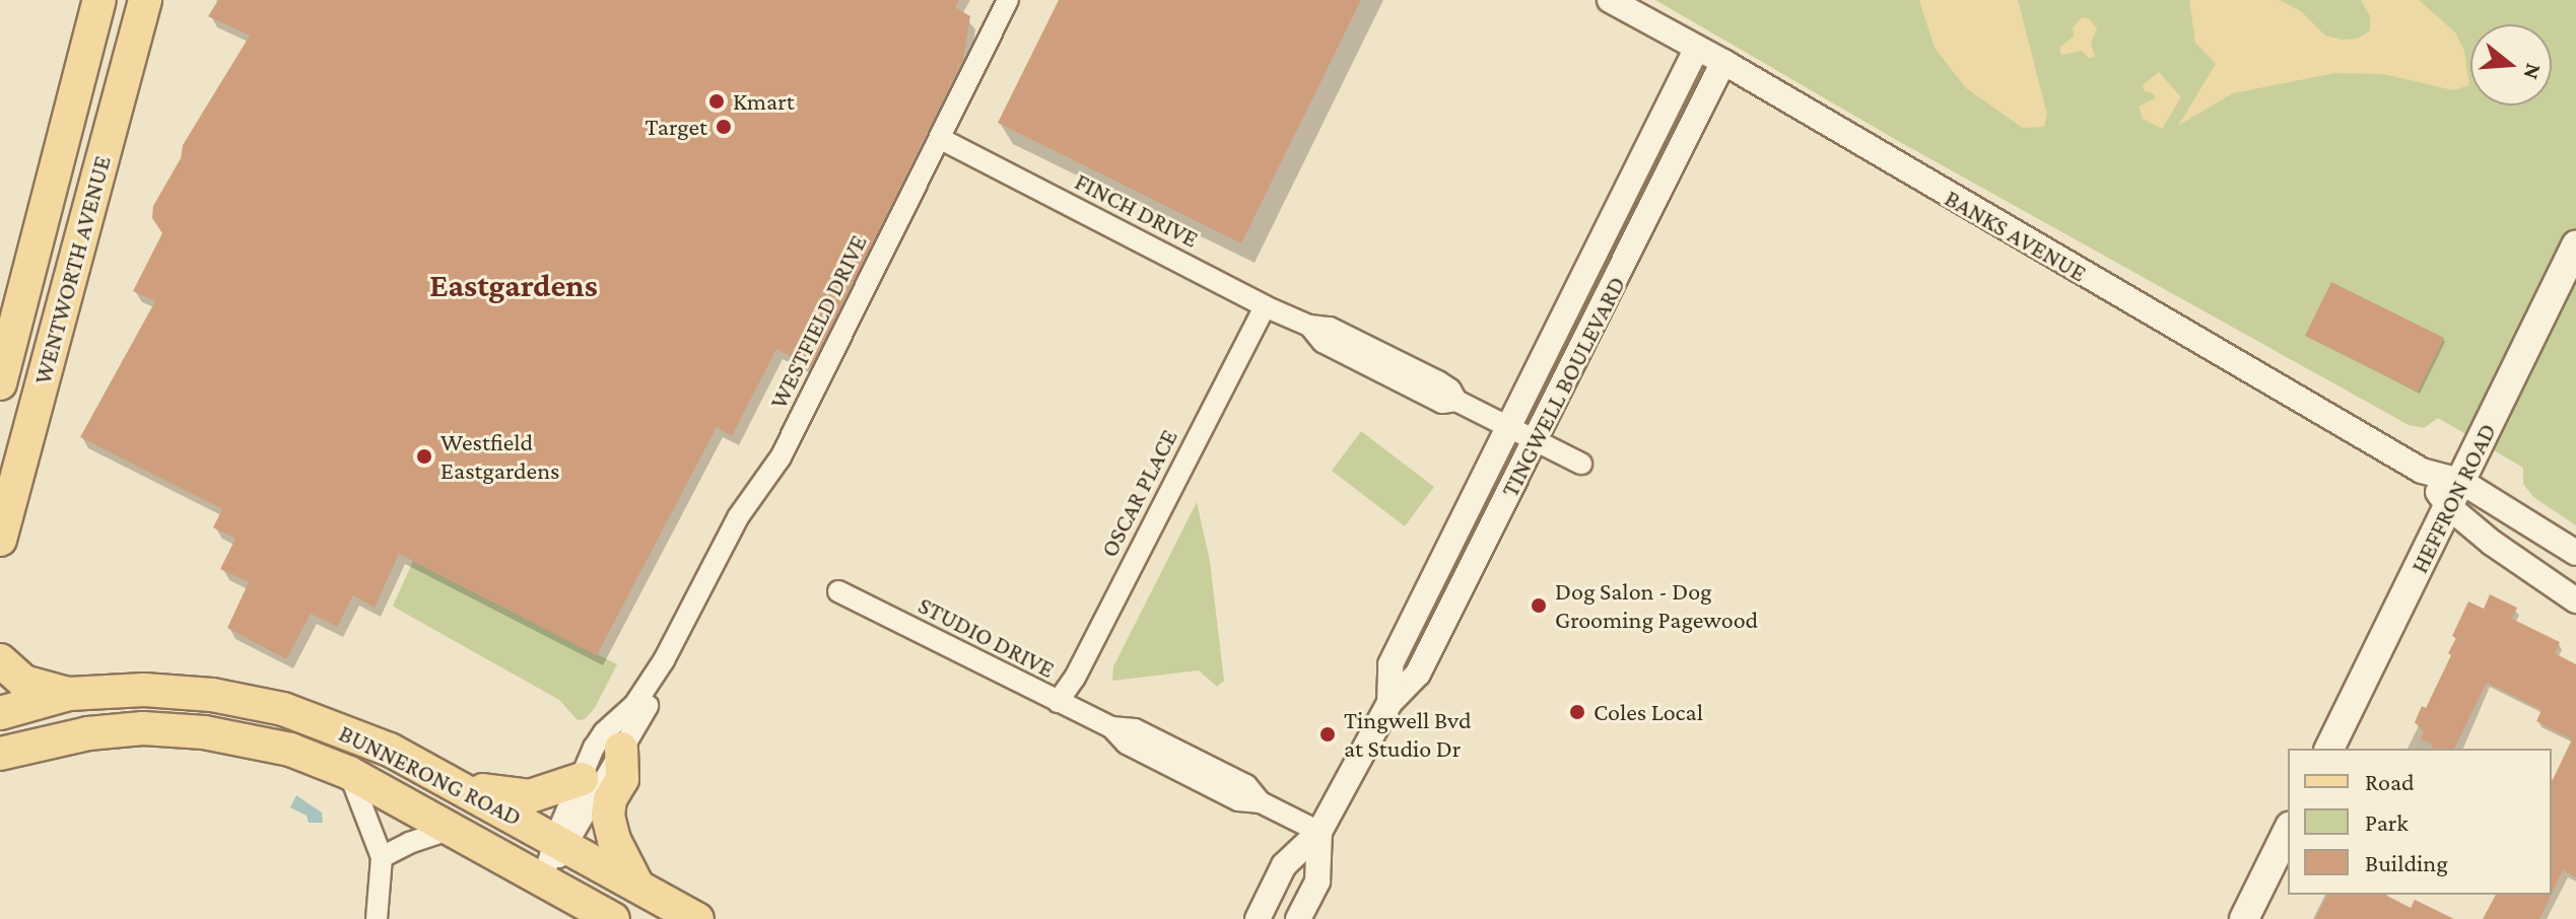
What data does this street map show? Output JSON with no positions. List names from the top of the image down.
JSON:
{
  "streets": {
    "main road": ["WENTWORTH AVENUE", "HEFFRON ROAD", "BUNNERONG ROAD"],
    "street": [
      "FINCH DRIVE",
      "BANKS AVENUE",
      "WESTFIELD DRIVE",
      "TINGWELL BOULEVARD",
      "OSCAR PLACE",
      "STUDIO DRIVE"
    ]
  },
  "crossings": [
    ["FINCH DRIVE", "WESTFIELD DRIVE"],
    ["FINCH DRIVE", "TINGWELL BOULEVARD"],
    ["FINCH DRIVE", "OSCAR PLACE"],
    ["BANKS AVENUE", "TINGWELL BOULEVARD"],
    ["BANKS AVENUE", "HEFFRON ROAD"],
    ["WESTFIELD DRIVE", "BUNNERONG ROAD"],
    ["TINGWELL BOULEVARD", "STUDIO DRIVE"],
    ["OSCAR PLACE", "STUDIO DRIVE"]
  ],
  "districts": ["Eastgardens"],
  "places": [
    "Kmart",
    "Target",
    "Westfield Eastgardens",
    "Dog Salon - Dog Grooming Pagewood",
    "Coles Local",
    "Tingwell Bvd at Studio Dr"
  ],
  "legend": ["Road", "Park", "Building"],
  "north": "right"
}
